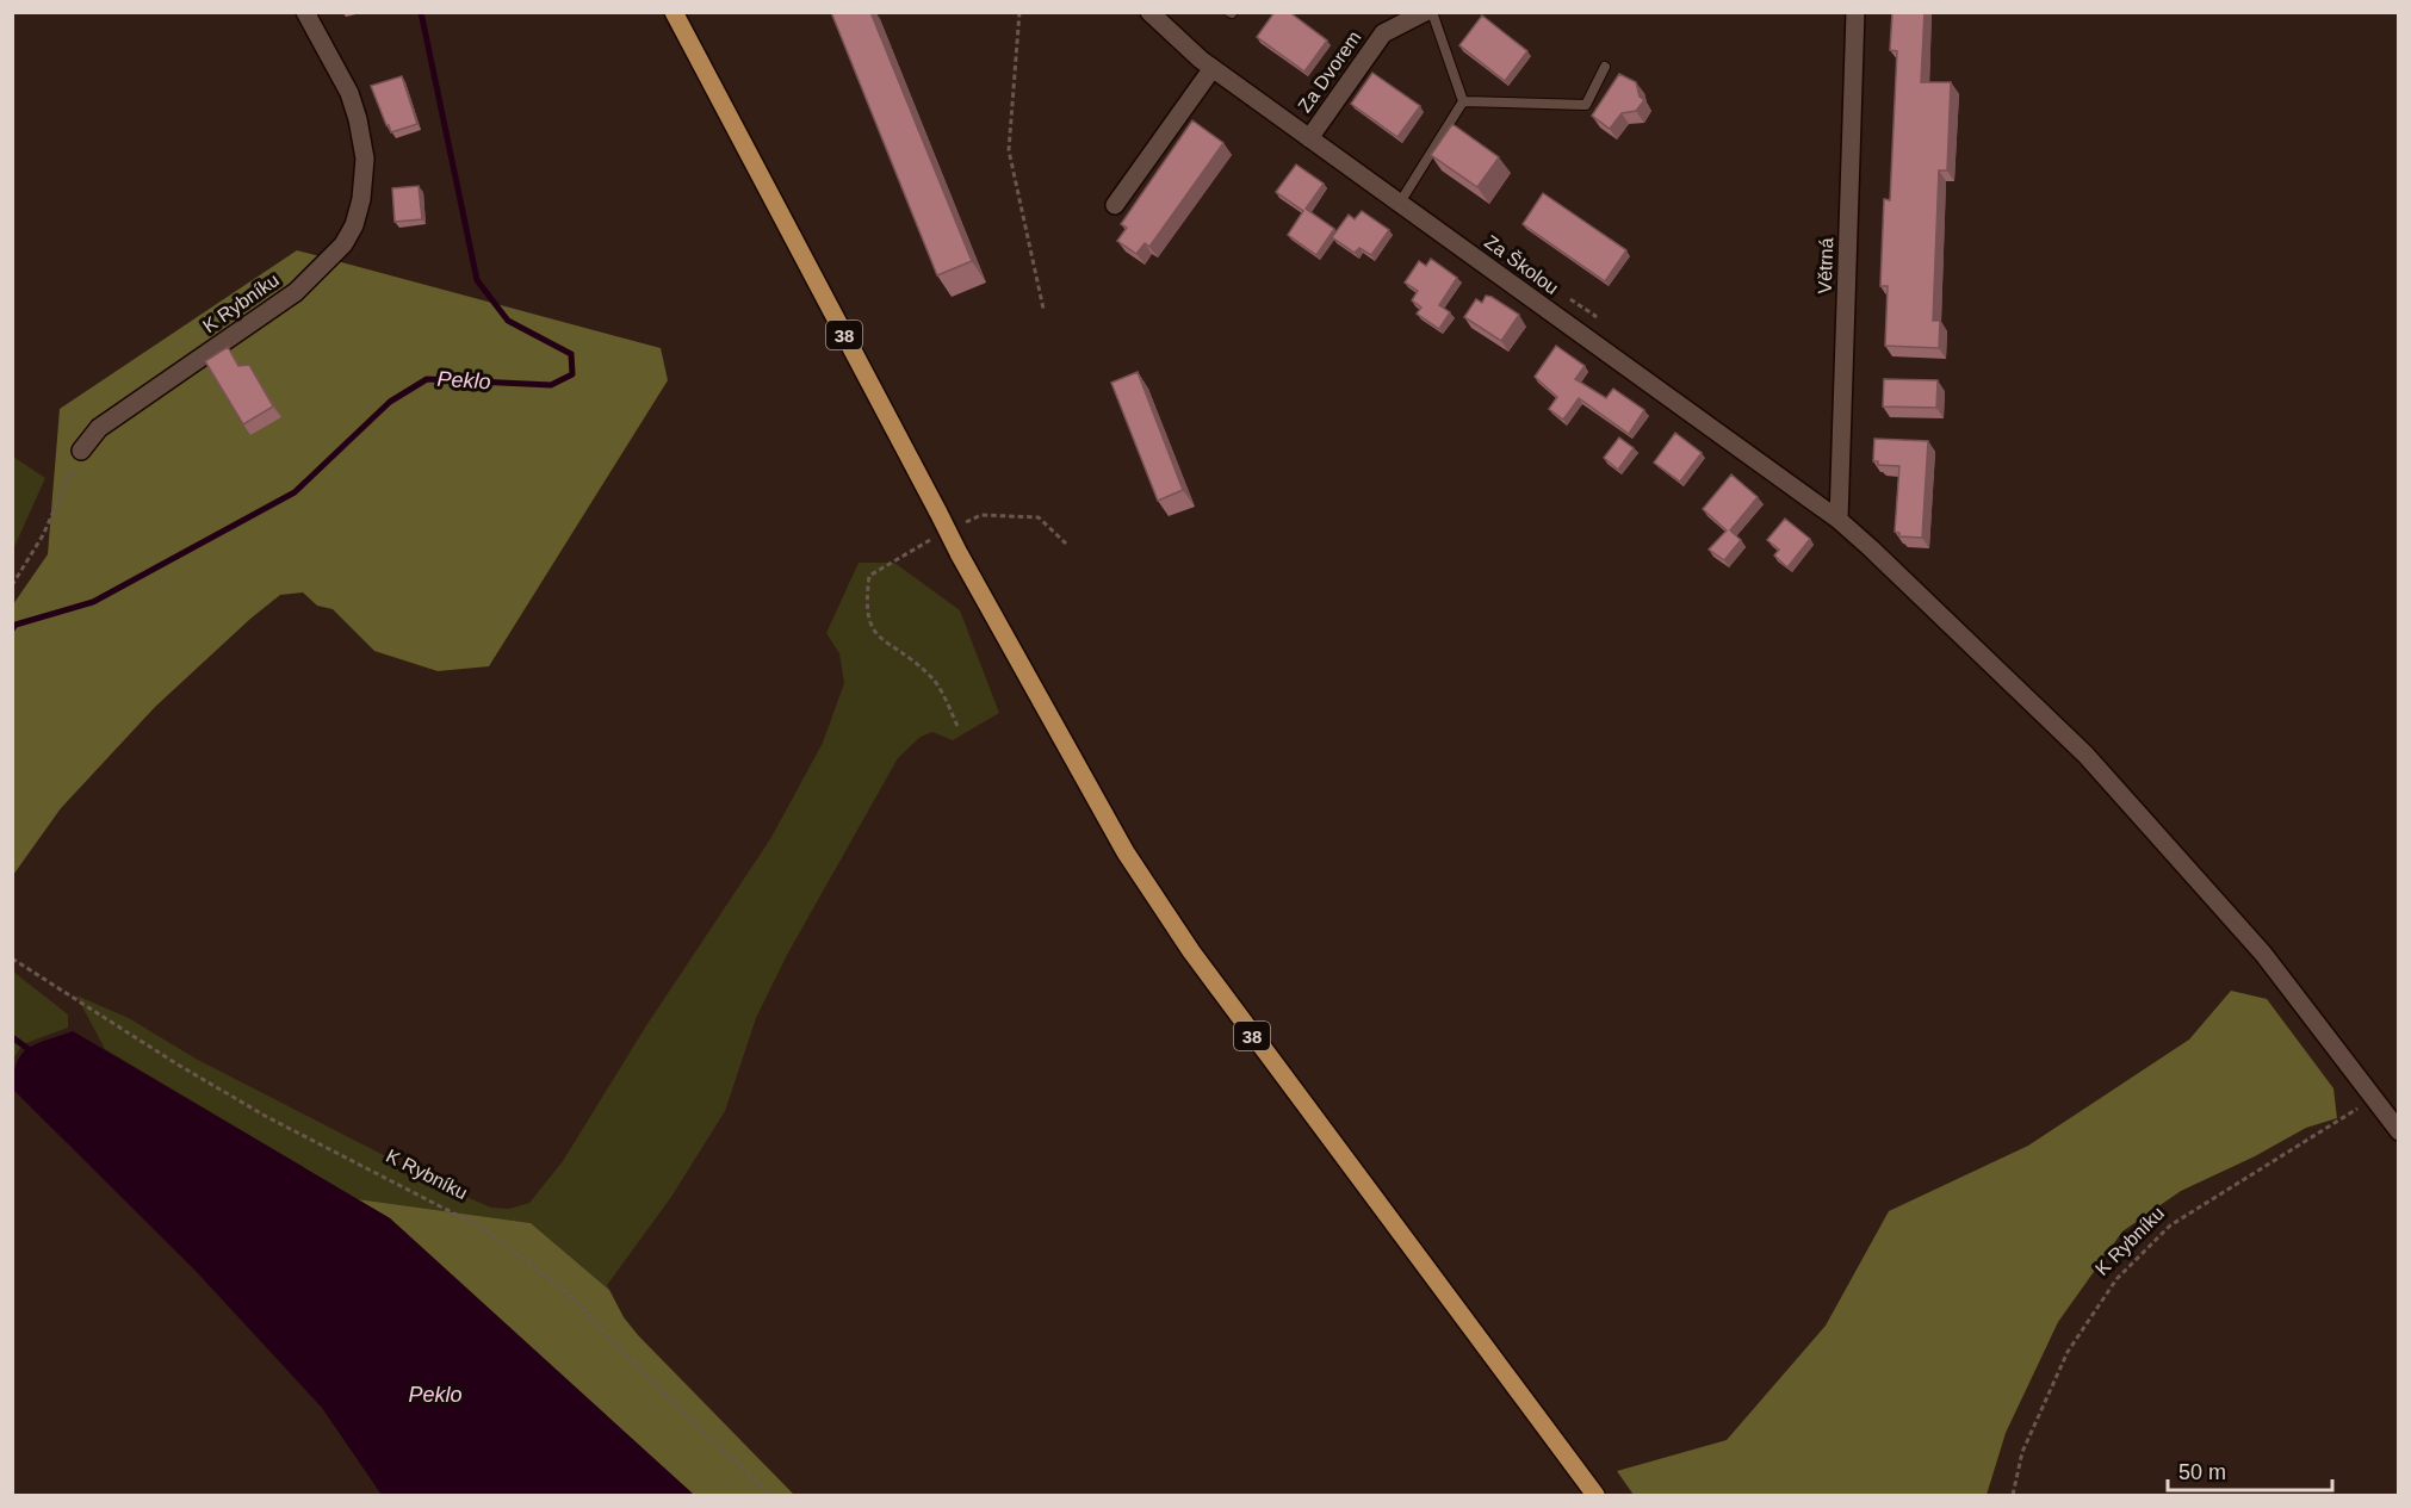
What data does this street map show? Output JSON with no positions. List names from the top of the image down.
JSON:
{
  "streets": {
    "main road": ["38"],
    "street": [
      "Za Dvorem",
      "Za Školou",
      "Větrná",
      "K Rybníku"
    ]
  },
  "crossings": [
    ["Za Dvorem", "Za Školou"],
    ["Za Školou", "Větrná"],
    ["Za Školou", "K Rybníku"]
  ],
  "water": ["Peklo"],
  "scale_bar": "50 m"
}
